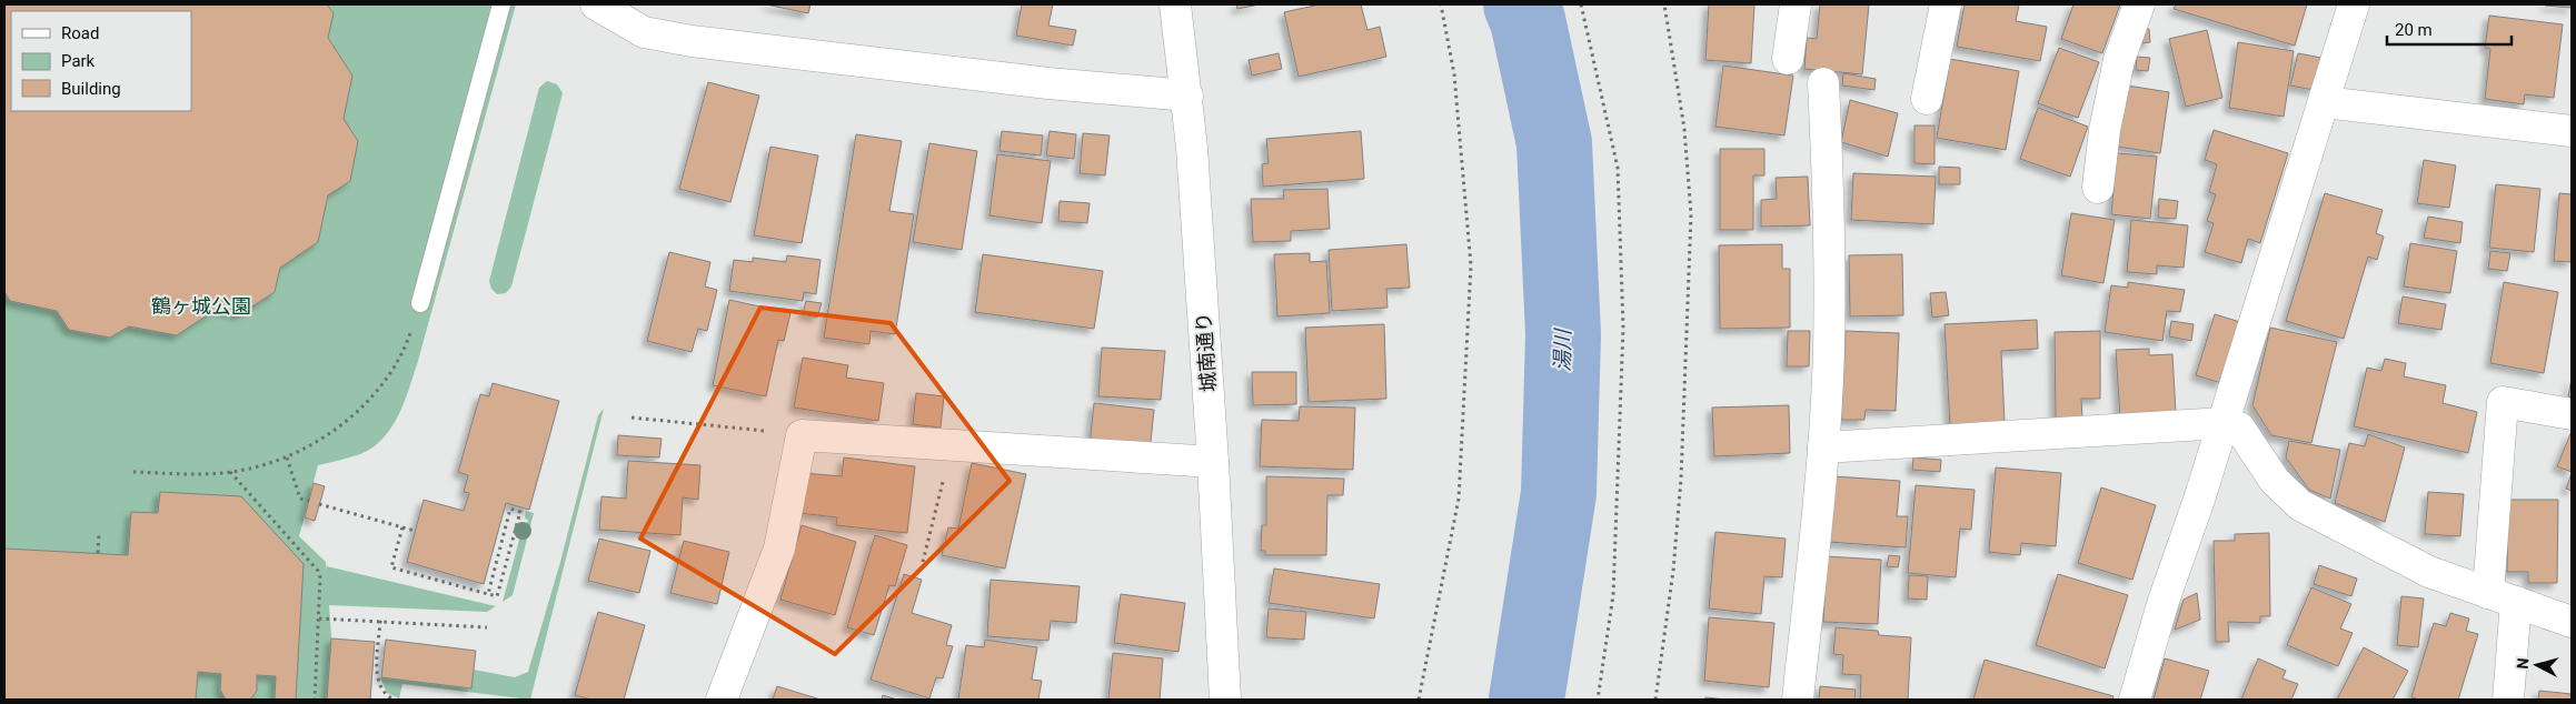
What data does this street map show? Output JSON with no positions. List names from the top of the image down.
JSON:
{
  "streets": {
    "street": ["城南通り"]
  },
  "water": ["湯川"],
  "parks": ["鶴ヶ城公園"],
  "legend": ["Road", "Park", "Building"],
  "scale_bar": "20 m",
  "north": "left"
}
